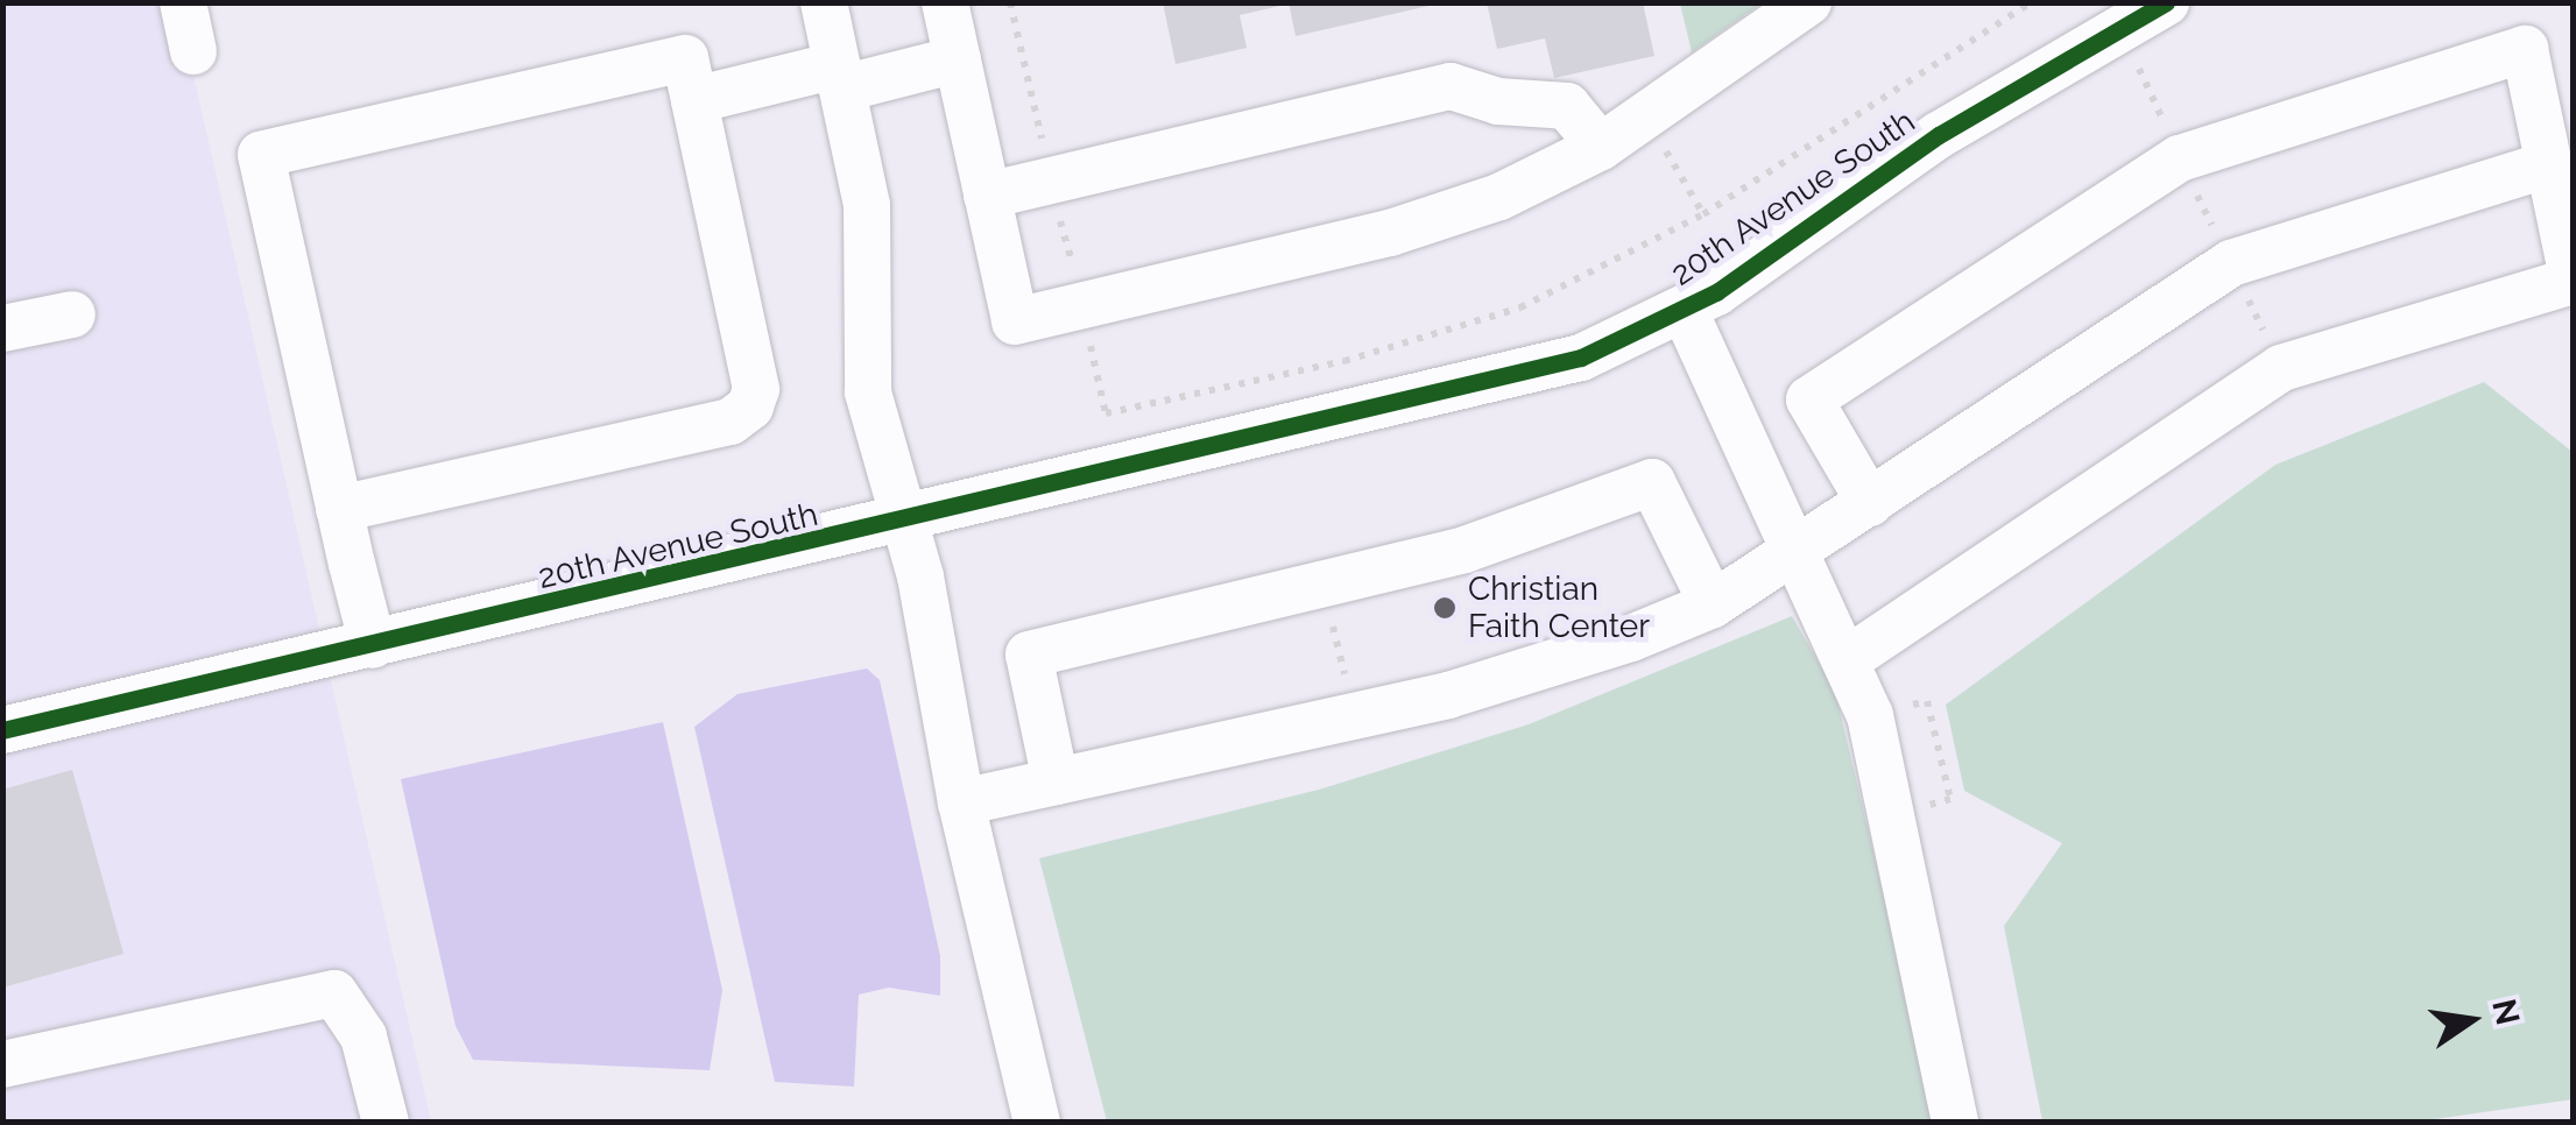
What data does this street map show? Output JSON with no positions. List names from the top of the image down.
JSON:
{
  "streets": {
    "street": ["20th Avenue South"]
  },
  "places": ["Christian Faith Center"],
  "north": "right"
}
